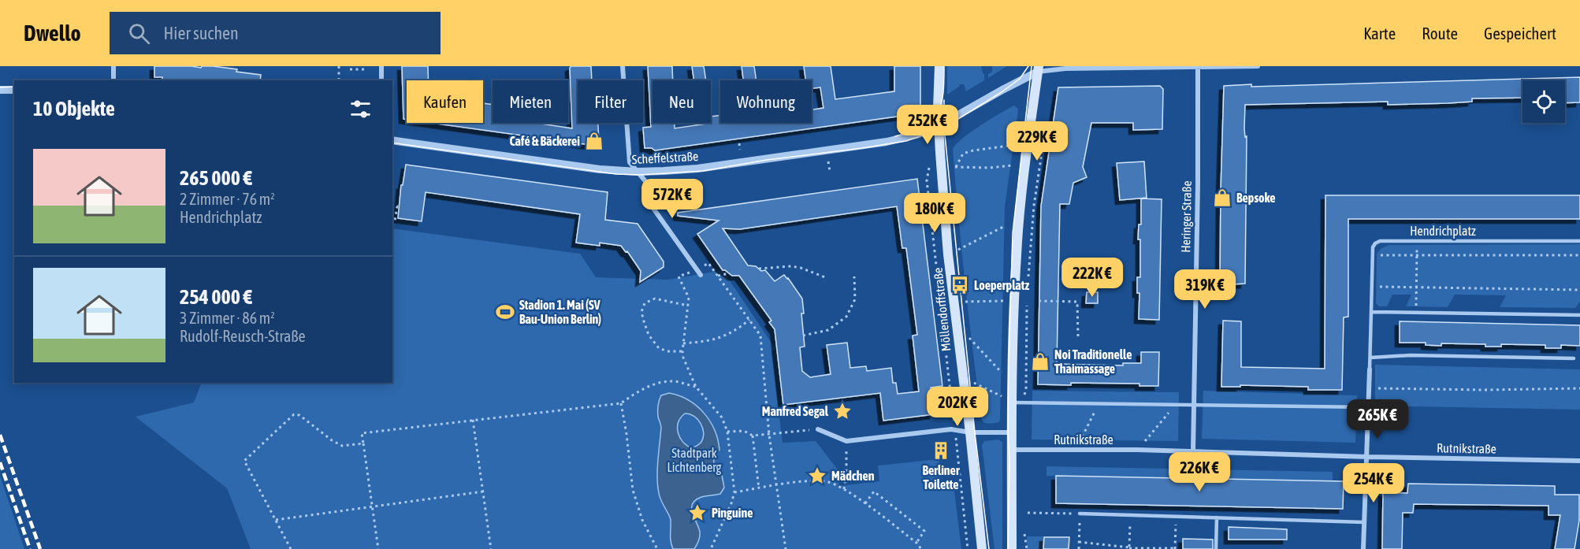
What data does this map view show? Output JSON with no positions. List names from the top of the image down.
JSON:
{
  "streets": {
    "main road": ["Möllendorffstraße"],
    "street": ["Scheffelstraße", "Heringer Straße", "Rutnikstraße"],
    "lane": ["Hendrichplatz"]
  },
  "crossings": [
    ["Scheffelstraße", "Möllendorffstraße"],
    ["Heringer Straße", "Rutnikstraße"]
  ],
  "parks": ["Stadtpark Lichtenberg"],
  "places": {
    "shop": ["Café & Bäckerei", "Bepsoke", "Noi Traditionelle Thaimassage"],
    "bus stop": ["Loeperplatz"],
    "sports": ["Stadion 1. Mai (SV Bau-Union Berlin)"],
    "place": ["Manfred Segal", "Mädchen", "Pinguine"],
    "building": ["Berliner Toilette"]
  },
  "page": {
    "header": "Dwello",
    "search": "Hier suchen",
    "nav": ["Karte", "Route", "Gespeichert"],
    "chip": [
      "Kaufen",
      "Mieten",
      "Filter",
      "Neu",
      "Wohnung"
    ],
    "heading": "10 Objekte",
    "price": [
      "252K €",
      "229K €",
      "572K €",
      "180K €",
      "222K €",
      "319K €",
      "202K €",
      "265K €",
      "226K €",
      "254K €"
    ],
    "list": [
      {
        "name": "265 000 €",
        "note": "2 Zimmer · 76 m² · Hendrichplatz"
      },
      {
        "name": "254 000 €",
        "note": "3 Zimmer · 86 m² · Rudolf-Reusch-Straße"
      }
    ]
  }
}
